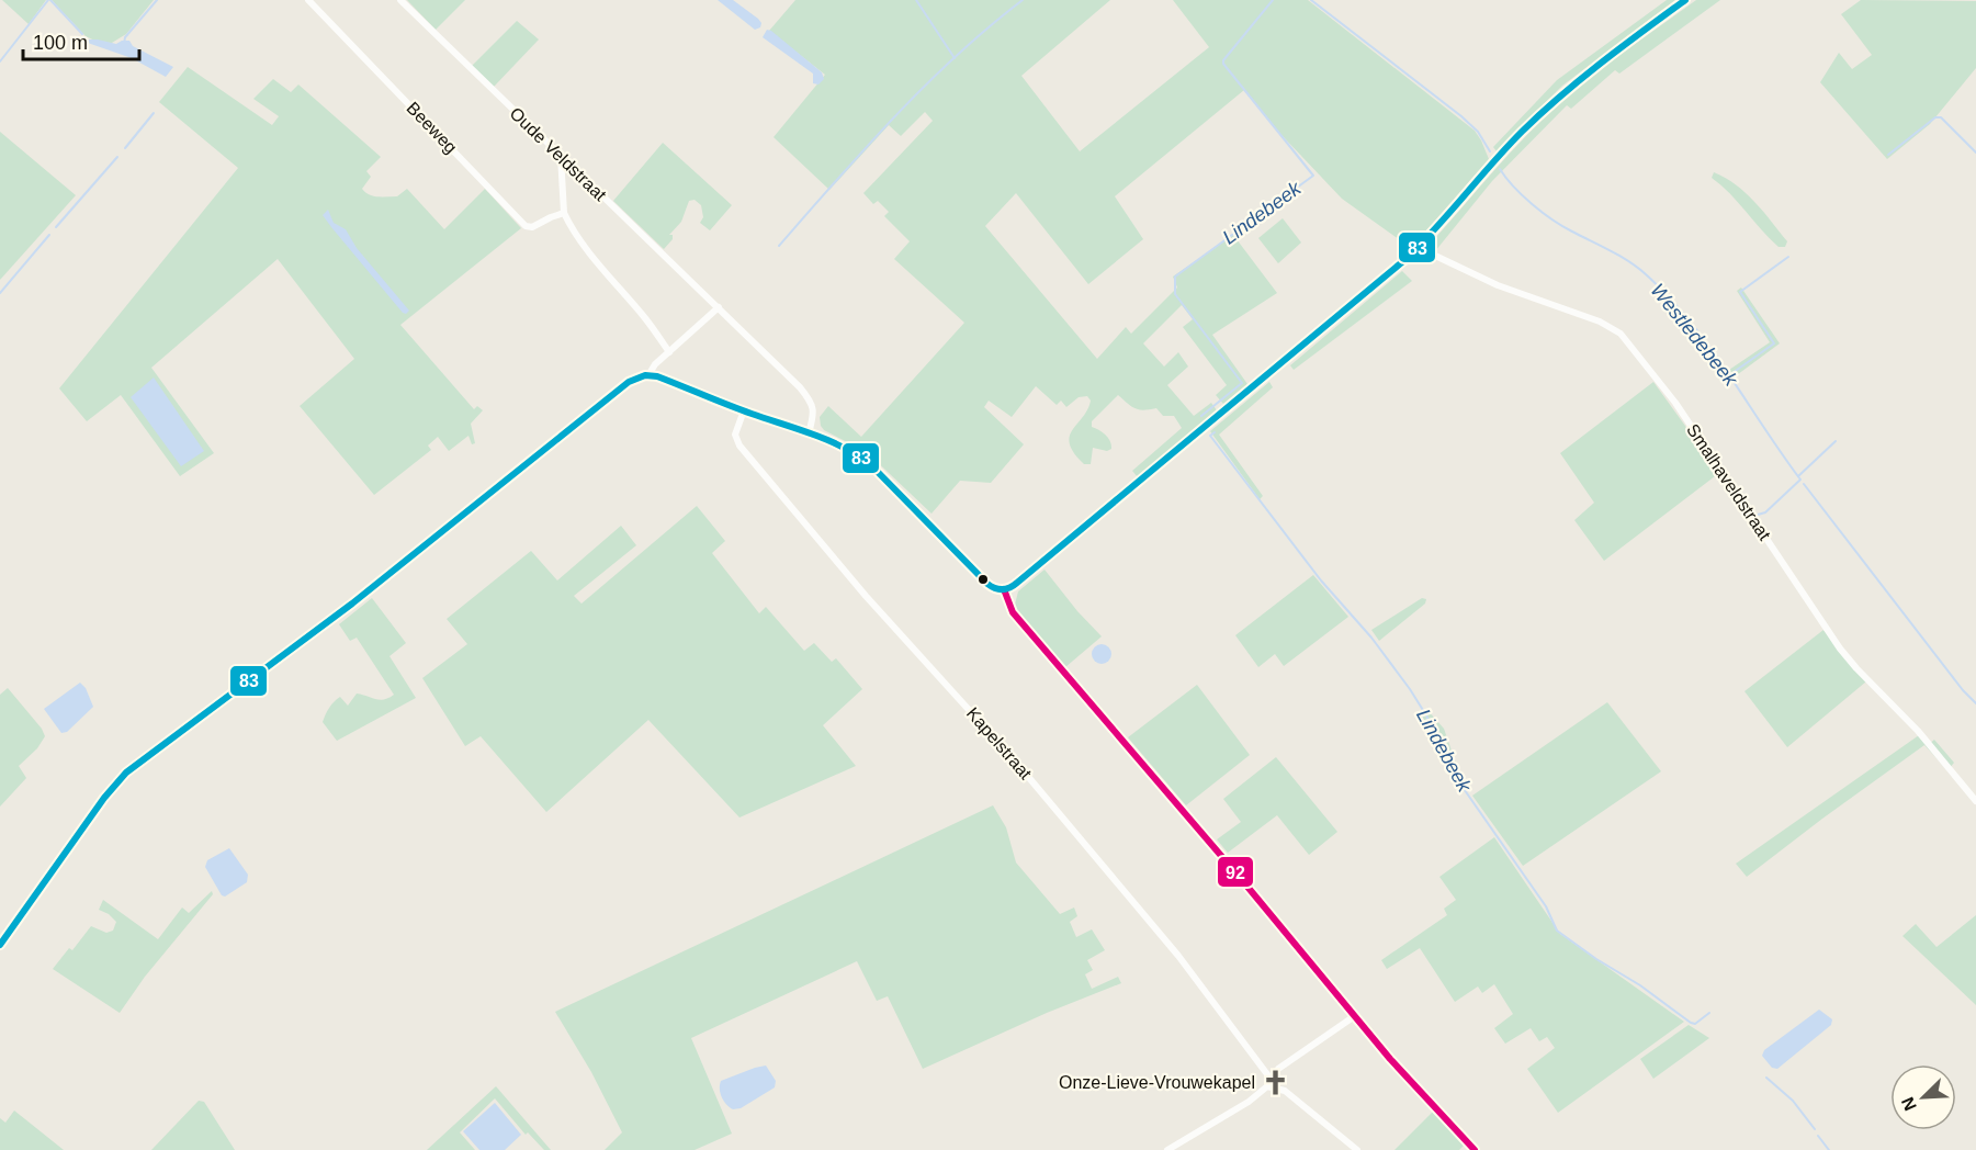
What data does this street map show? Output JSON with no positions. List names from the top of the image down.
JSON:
{
  "streets": {
    "street": [
      "Beeweg",
      "Oude Veldstraat",
      "Smalhaveldstraat",
      "Kapelstraat"
    ]
  },
  "water": ["Lindebeek", "Westledebeek"],
  "places": {
    "church": ["Onze-Lieve-Vrouwekapel"]
  },
  "lines": ["transit line 83", "transit line 92"],
  "scale_bar": "100 m",
  "north": "bottom left"
}
